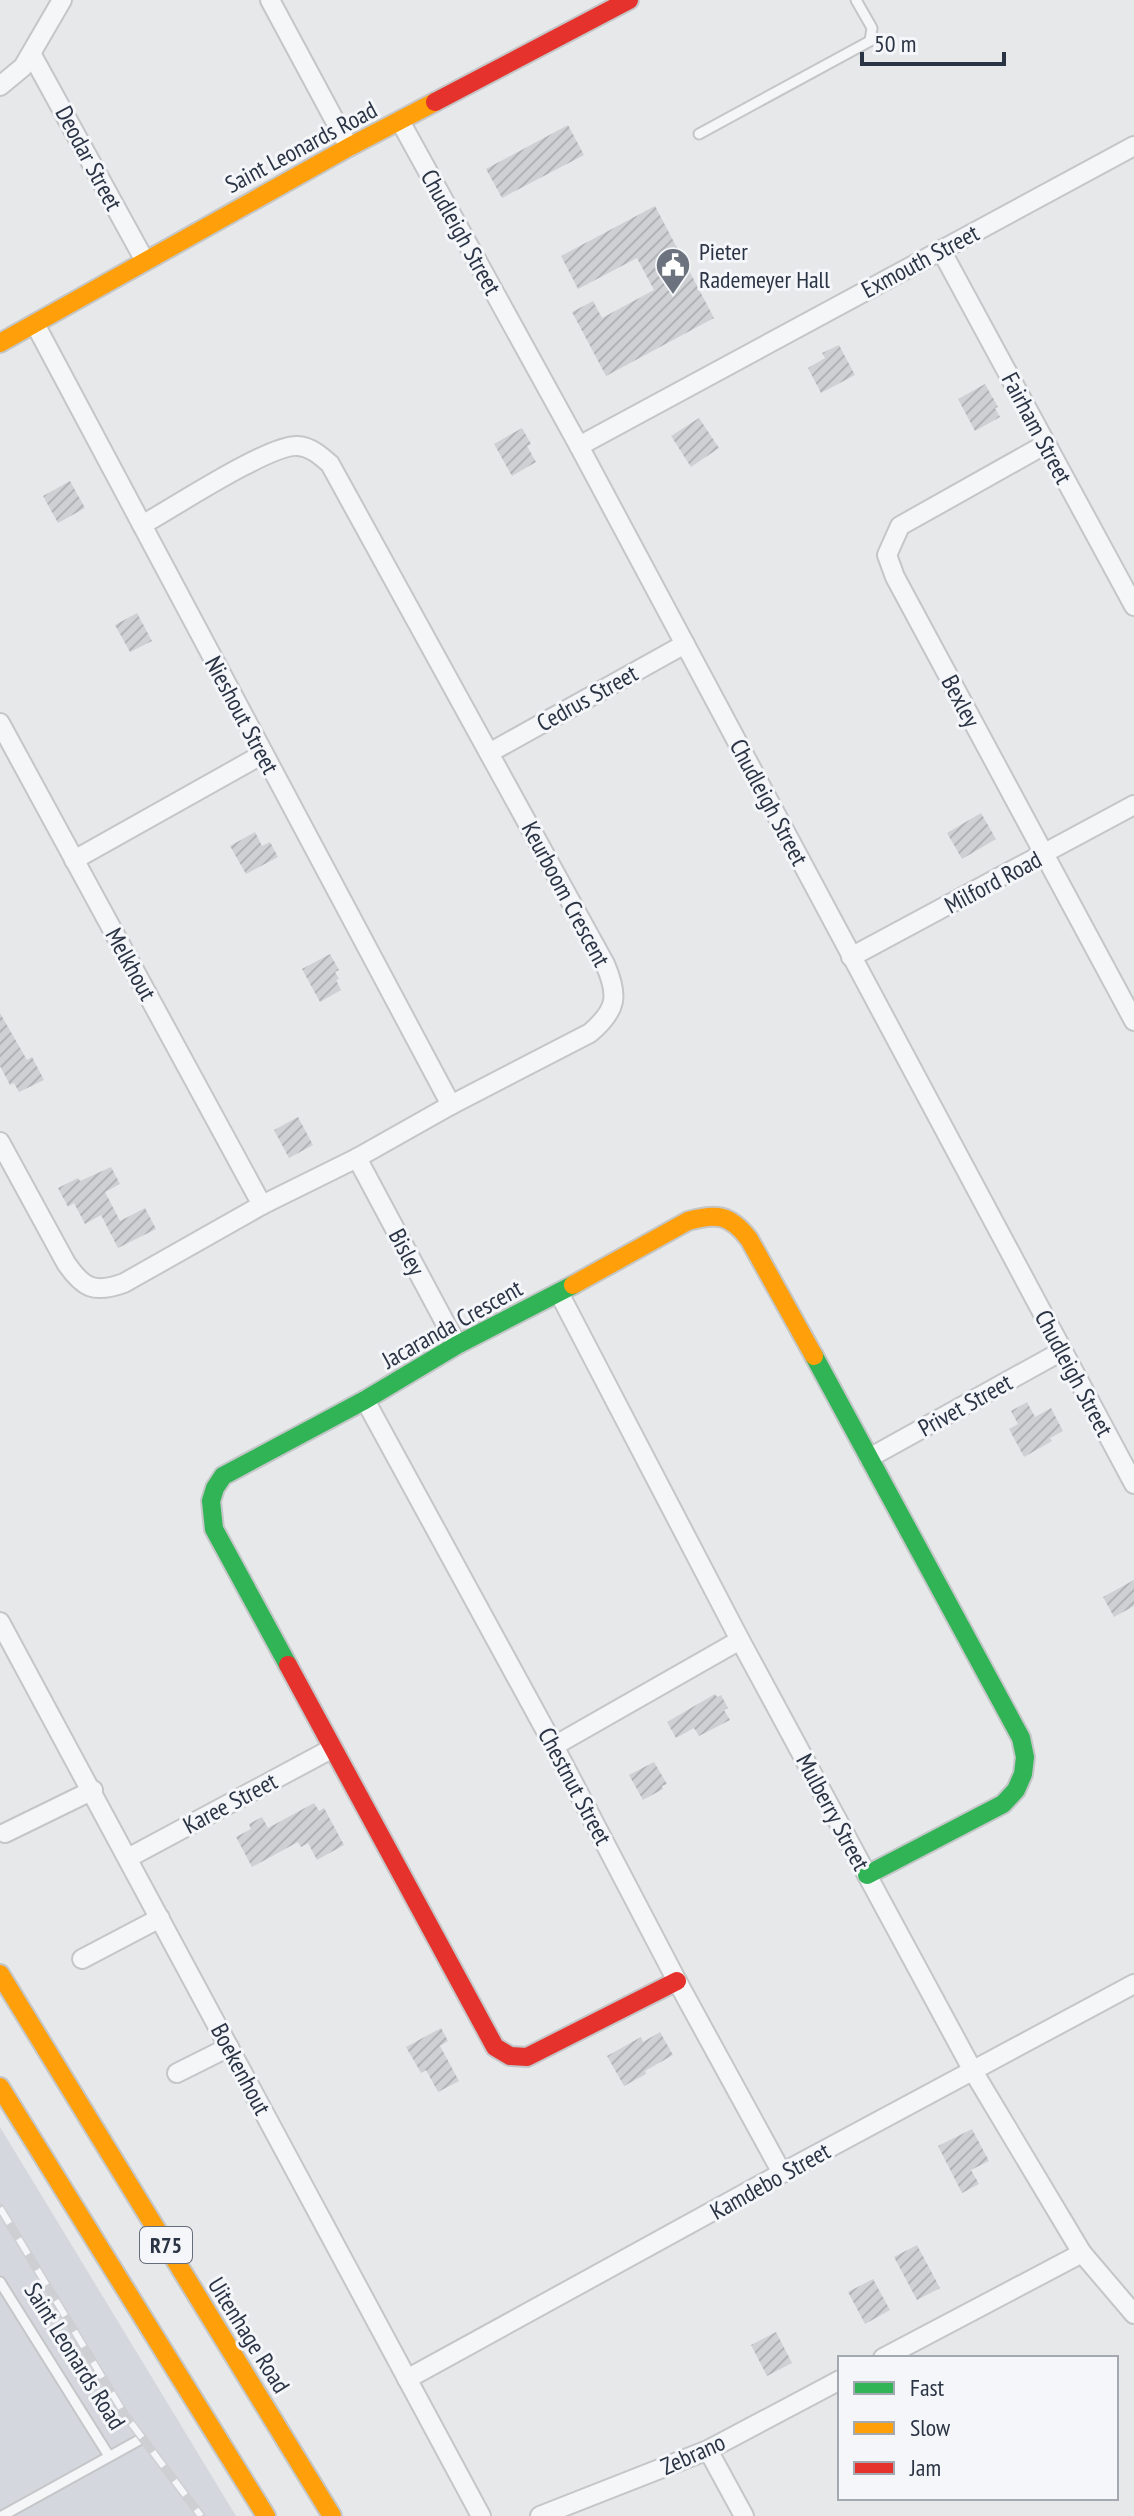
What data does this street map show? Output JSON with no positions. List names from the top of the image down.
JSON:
{
  "streets": {
    "street": [
      "Saint Leonards Road",
      "Deodar Street",
      "Chudleigh Street",
      "Exmouth Street",
      "Fairham Street",
      "Cedrus Street",
      "Bexley",
      "Nieshout Street",
      "Milford Road",
      "Keurboom Crescent",
      "Melkhout",
      "Bisley",
      "Jacaranda Crescent",
      "Privet Street",
      "Chestnut Street",
      "Karee Street",
      "Mulberry Street",
      "Boekenhout",
      "Kamdebo Street",
      "R75",
      "Uitenhage Road",
      "Zebrano"
    ]
  },
  "crossings": [
    ["Saint Leonards Road", "Deodar Street"],
    ["Saint Leonards Road", "Chudleigh Street"],
    ["Saint Leonards Road", "Nieshout Street"],
    ["Chudleigh Street", "Exmouth Street"],
    ["Chudleigh Street", "Cedrus Street"],
    ["Chudleigh Street", "Milford Road"],
    ["Chudleigh Street", "Privet Street"],
    ["Exmouth Street", "Fairham Street"],
    ["Fairham Street", "Bexley"],
    ["Cedrus Street", "Keurboom Crescent"],
    ["Bexley", "Milford Road"],
    ["Nieshout Street", "Keurboom Crescent"],
    ["Keurboom Crescent", "Melkhout"],
    ["Keurboom Crescent", "Bisley"],
    ["Bisley", "Jacaranda Crescent"],
    ["Jacaranda Crescent", "Privet Street"],
    ["Jacaranda Crescent", "Chestnut Street"],
    ["Jacaranda Crescent", "Karee Street"],
    ["Jacaranda Crescent", "Mulberry Street"],
    ["Chestnut Street", "Kamdebo Street"],
    ["Karee Street", "Boekenhout"],
    ["Mulberry Street", "Kamdebo Street"],
    ["Boekenhout", "Kamdebo Street"]
  ],
  "places": {
    "public building": ["Pieter Rademeyer Hall"]
  },
  "legend": ["Fast", "Slow", "Jam"],
  "scale_bar": "50 m"
}
